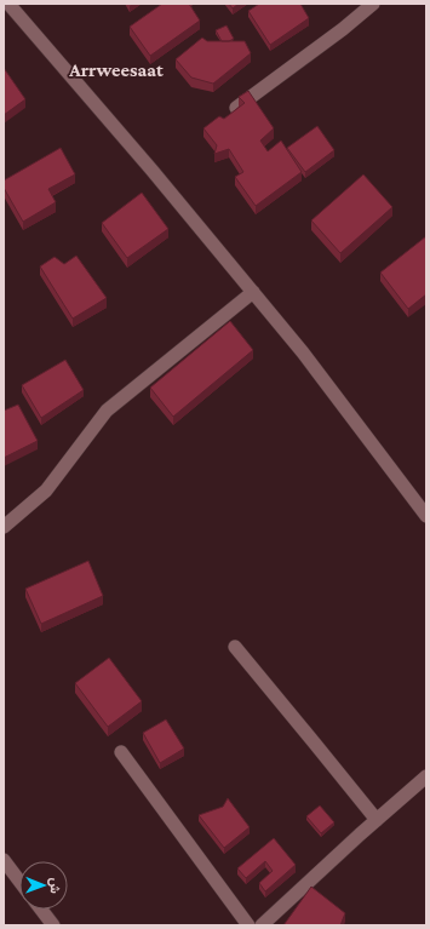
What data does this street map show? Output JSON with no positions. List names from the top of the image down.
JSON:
{
  "districts": ["Arrweesaat"],
  "north": "right"
}
